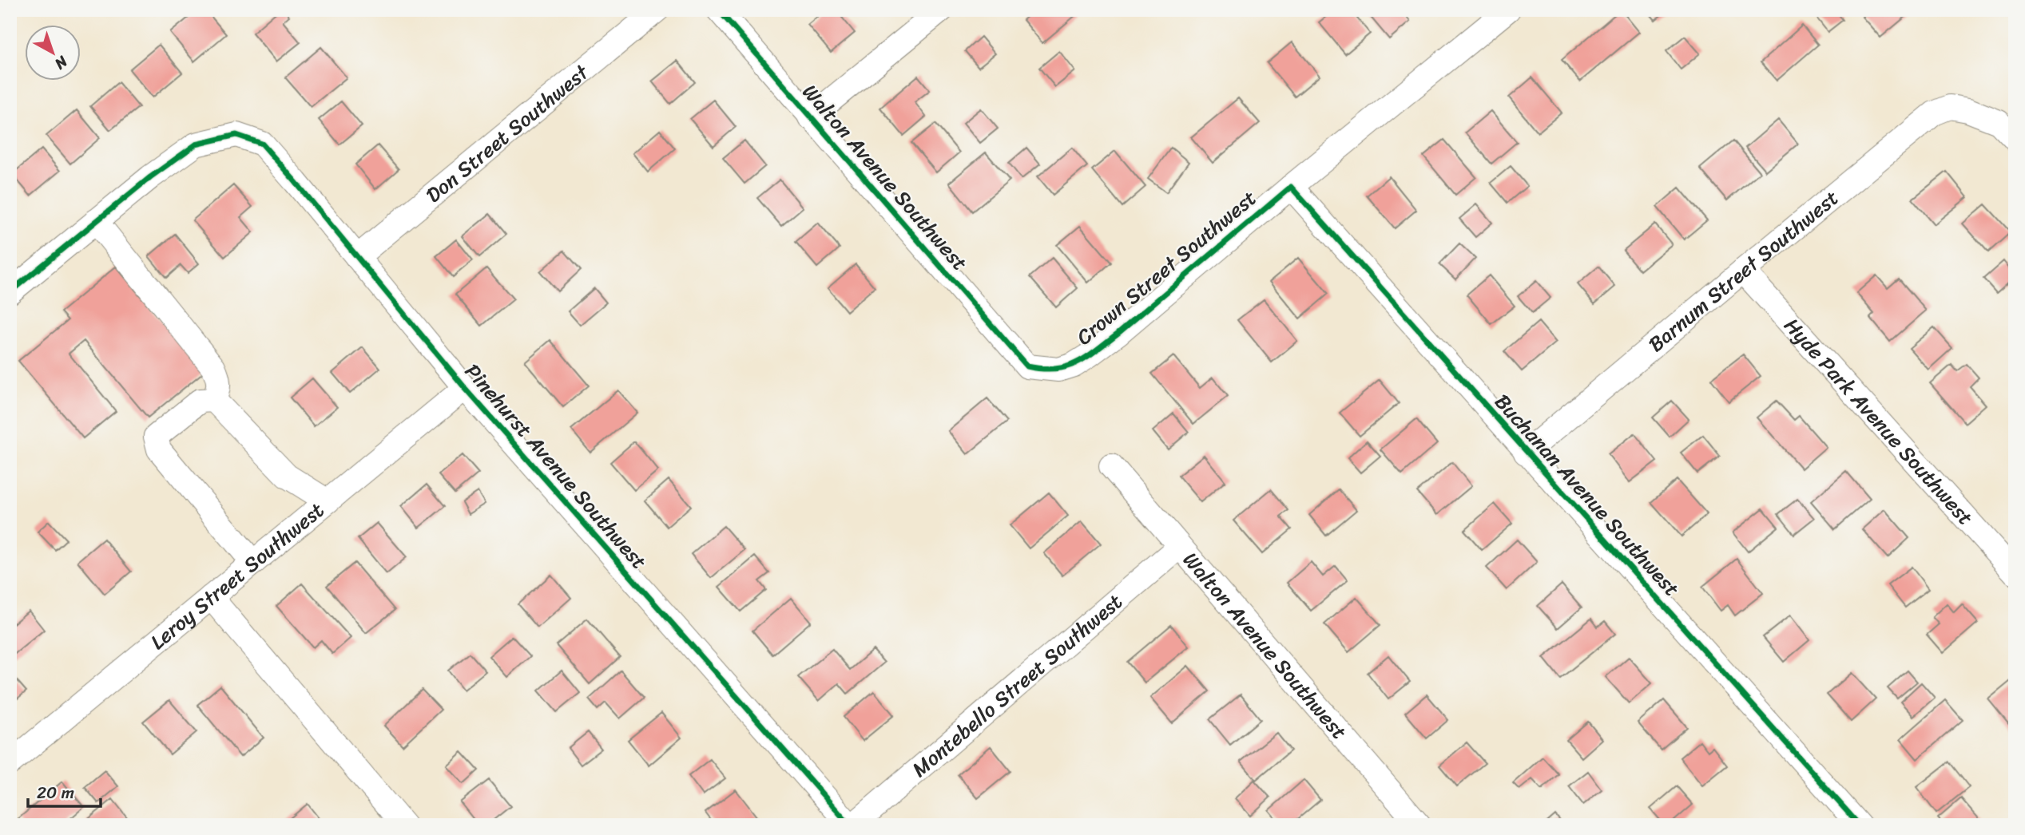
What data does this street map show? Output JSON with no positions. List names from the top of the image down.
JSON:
{
  "streets": {
    "street": [
      "Don Street Southwest",
      "Walton Avenue Southwest",
      "Crown Street Southwest",
      "Barnum Street Southwest",
      "Hyde Park Avenue Southwest",
      "Pinehurst Avenue Southwest",
      "Buchanan Avenue Southwest",
      "Leroy Street Southwest",
      "Montebello Street Southwest"
    ]
  },
  "crossings": [
    ["Don Street Southwest", "Pinehurst Avenue Southwest"],
    ["Walton Avenue Southwest", "Crown Street Southwest"],
    ["Walton Avenue Southwest", "Montebello Street Southwest"],
    ["Crown Street Southwest", "Buchanan Avenue Southwest"],
    ["Barnum Street Southwest", "Hyde Park Avenue Southwest"],
    ["Barnum Street Southwest", "Buchanan Avenue Southwest"],
    ["Pinehurst Avenue Southwest", "Leroy Street Southwest"],
    ["Pinehurst Avenue Southwest", "Montebello Street Southwest"]
  ],
  "scale_bar": "20 m",
  "north": "bottom right"
}
